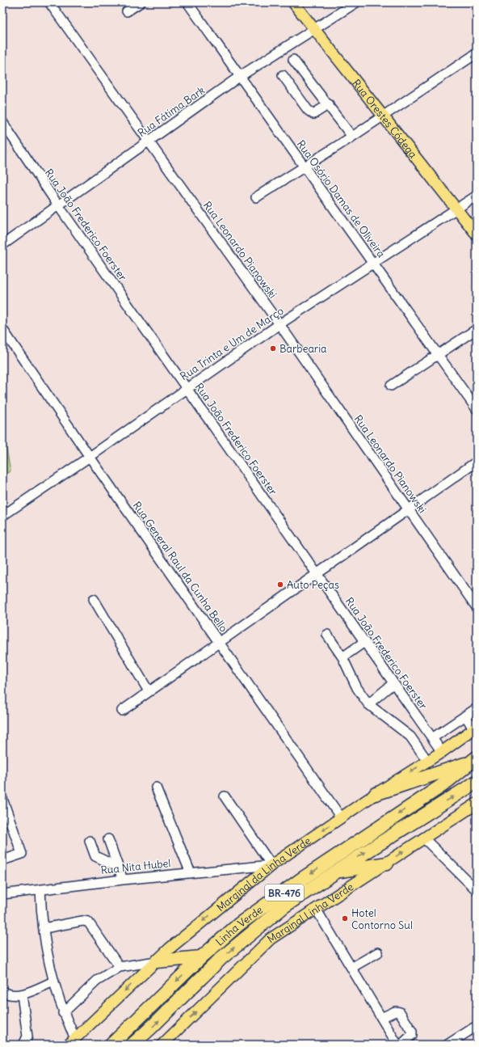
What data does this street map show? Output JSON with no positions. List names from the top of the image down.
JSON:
{
  "streets": {
    "highway": ["BR-476", "Linha Verde"],
    "main road": ["Rua Orestes Códega", "Marginal da Linha Verde", "Marginal Linha Verde"],
    "street": [
      "Rua Fátima Bark",
      "Rua Osório Damas de Oliveira",
      "Rua João Frederico Foerster",
      "Rua Leonardo Pianowski",
      "Rua Trinta e Um de Março",
      "Rua General Raul da Cunha Bello",
      "Rua Nita Hubel"
    ]
  },
  "crossings": [
    ["Rua Fátima Bark", "Rua Orestes Códega"],
    ["Rua Fátima Bark", "Rua Osório Damas de Oliveira"],
    ["Rua Fátima Bark", "Rua João Frederico Foerster"],
    ["Rua Fátima Bark", "Rua Leonardo Pianowski"],
    ["Rua Orestes Códega", "Rua Trinta e Um de Março"],
    ["Rua Osório Damas de Oliveira", "Rua Trinta e Um de Março"],
    ["Rua João Frederico Foerster", "Rua Trinta e Um de Março"],
    ["Rua João Frederico Foerster", "Marginal da Linha Verde"],
    ["Rua Leonardo Pianowski", "Rua Trinta e Um de Março"],
    ["Rua Trinta e Um de Março", "Rua General Raul da Cunha Bello"],
    ["Rua General Raul da Cunha Bello", "Marginal da Linha Verde"],
    ["Rua Nita Hubel", "Marginal da Linha Verde"]
  ],
  "one_way": ["Marginal da Linha Verde", "Marginal Linha Verde"],
  "places": ["Barbearia", "Auto Peças", "Hotel Contorno Sul"]
}
